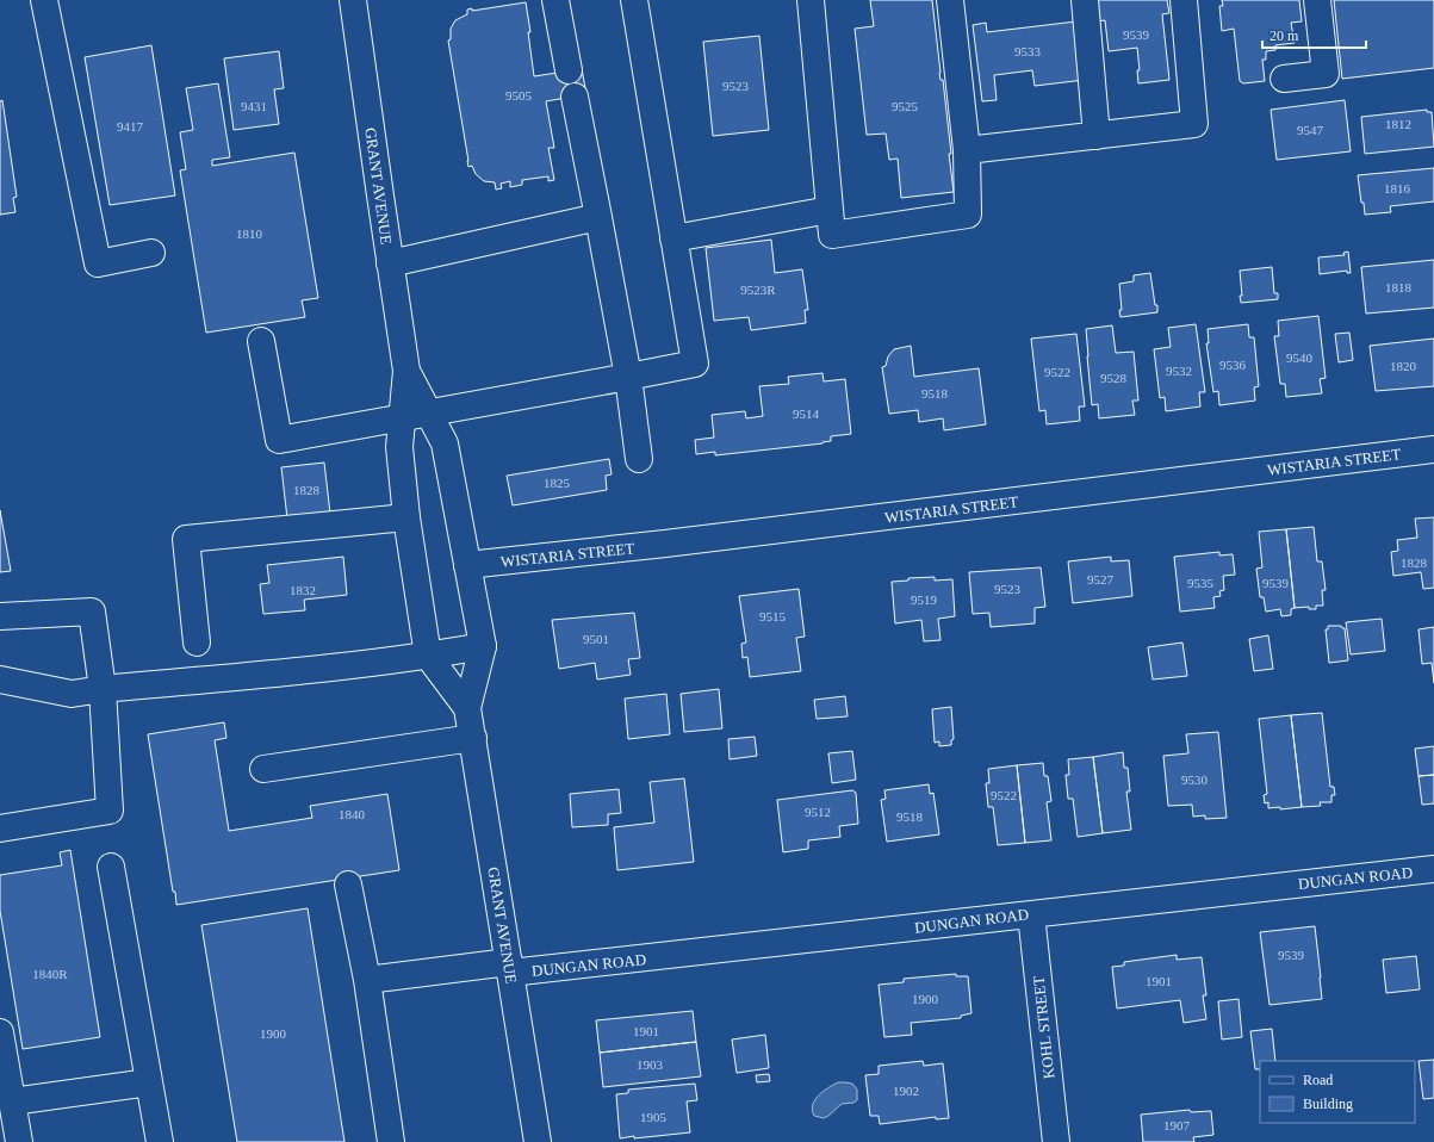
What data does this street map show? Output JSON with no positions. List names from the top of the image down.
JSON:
{
  "streets": {
    "street": [
      "GRANT AVENUE",
      "WISTARIA STREET",
      "DUNGAN ROAD",
      "KOHL STREET"
    ]
  },
  "crossings": [
    ["GRANT AVENUE", "WISTARIA STREET"],
    ["GRANT AVENUE", "DUNGAN ROAD"],
    ["DUNGAN ROAD", "KOHL STREET"]
  ],
  "house_numbers": [
    "9539",
    "9533",
    "9523",
    "9505",
    "9431",
    "9525",
    "1812",
    "9417",
    "9547",
    "1816",
    "1810",
    "1818",
    "9523R",
    "9540",
    "9536",
    "1820",
    "9532",
    "9522",
    "9528",
    "9518",
    "9514",
    "1825",
    "1828",
    "1828",
    "9527",
    "9535",
    "9539",
    "9523",
    "1832",
    "9519",
    "9515",
    "9501",
    "9530",
    "9522",
    "9512",
    "1840",
    "9518",
    "9539",
    "1840R",
    "1901",
    "1900",
    "1901",
    "1900",
    "1903",
    "1902",
    "1905",
    "1907"
  ],
  "legend": ["Road", "Building"],
  "scale_bar": "20 m"
}
